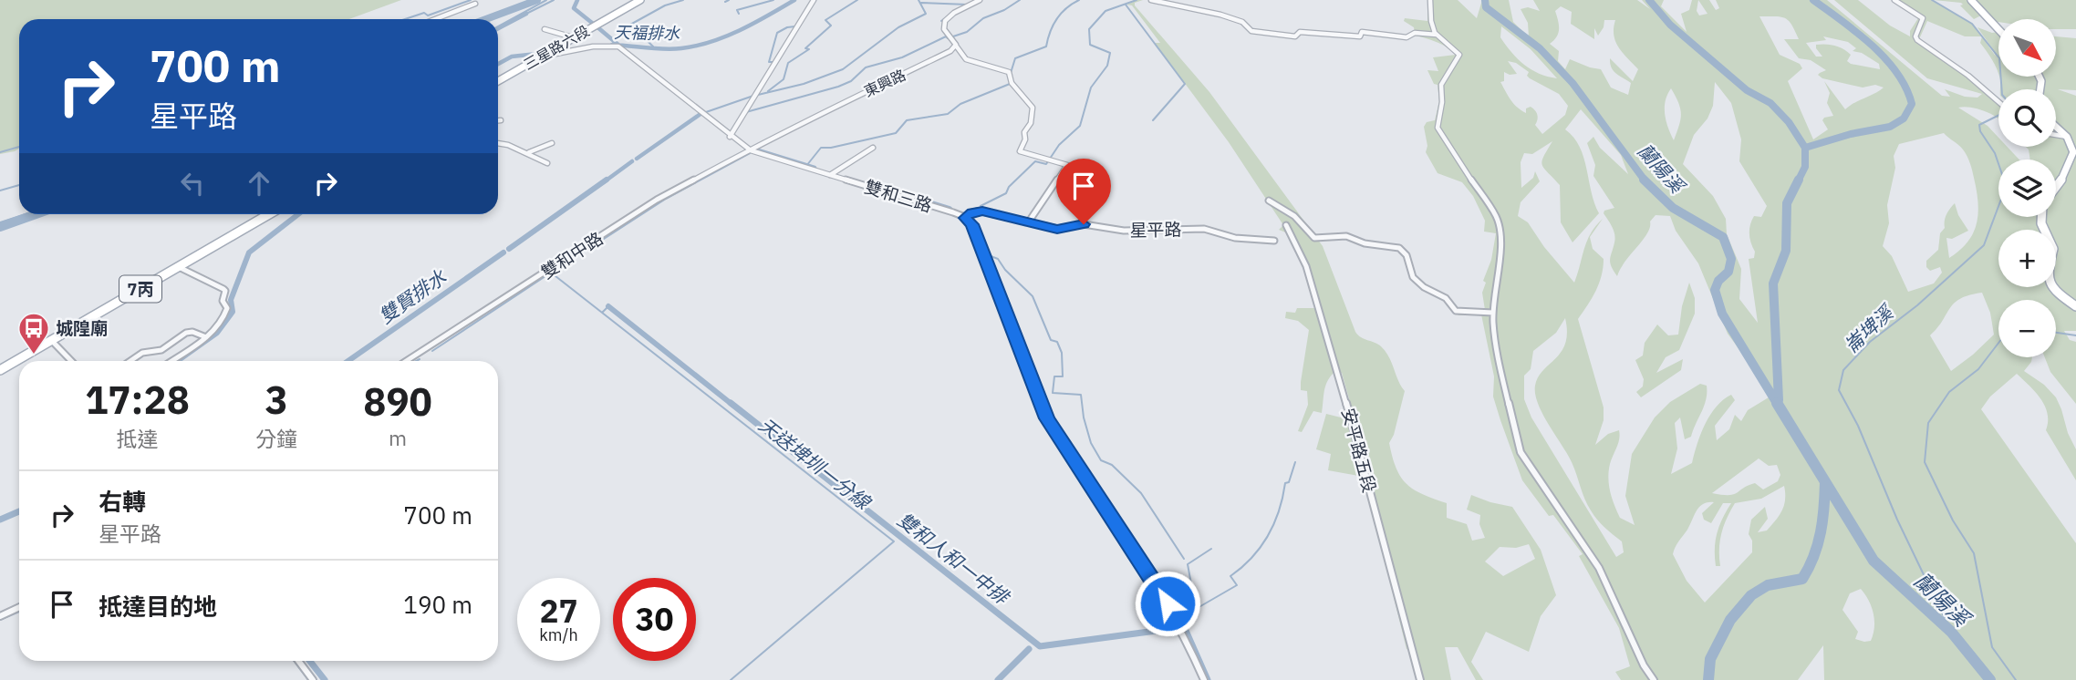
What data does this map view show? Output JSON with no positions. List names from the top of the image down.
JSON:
{
  "streets": {
    "main road": ["三星路六段", "7丙"],
    "street": [
      "東興路",
      "雙和三路",
      "星平路",
      "雙和中路",
      "安平路五段"
    ]
  },
  "crossings": [
    ["三星路六段", "雙和三路"],
    ["東興路", "雙和三路"],
    ["東興路", "雙和中路"],
    ["雙和三路", "星平路"],
    ["雙和三路", "雙和中路"]
  ],
  "water": [
    "天福排水",
    "蘭陽溪",
    "雙賢排水",
    "崙埤溪",
    "天送埤圳一分線",
    "雙和人和一中排"
  ],
  "places": {
    "bus stop": ["城隍廟"]
  },
  "north": "bottom right",
  "page": {
    "map_buttons": ["+", "−"],
    "turn": ["700 m", "星平路"],
    "eta": [
      "17:28",
      "抵達",
      "3",
      "分鐘",
      "890",
      "m"
    ],
    "list": [
      {
        "name": "右轉",
        "note": "星平路",
        "value": "700 m"
      },
      {
        "name": "抵達目的地",
        "value": "190 m"
      }
    ],
    "speed": "27 km/h",
    "limit": "30"
  }
}
